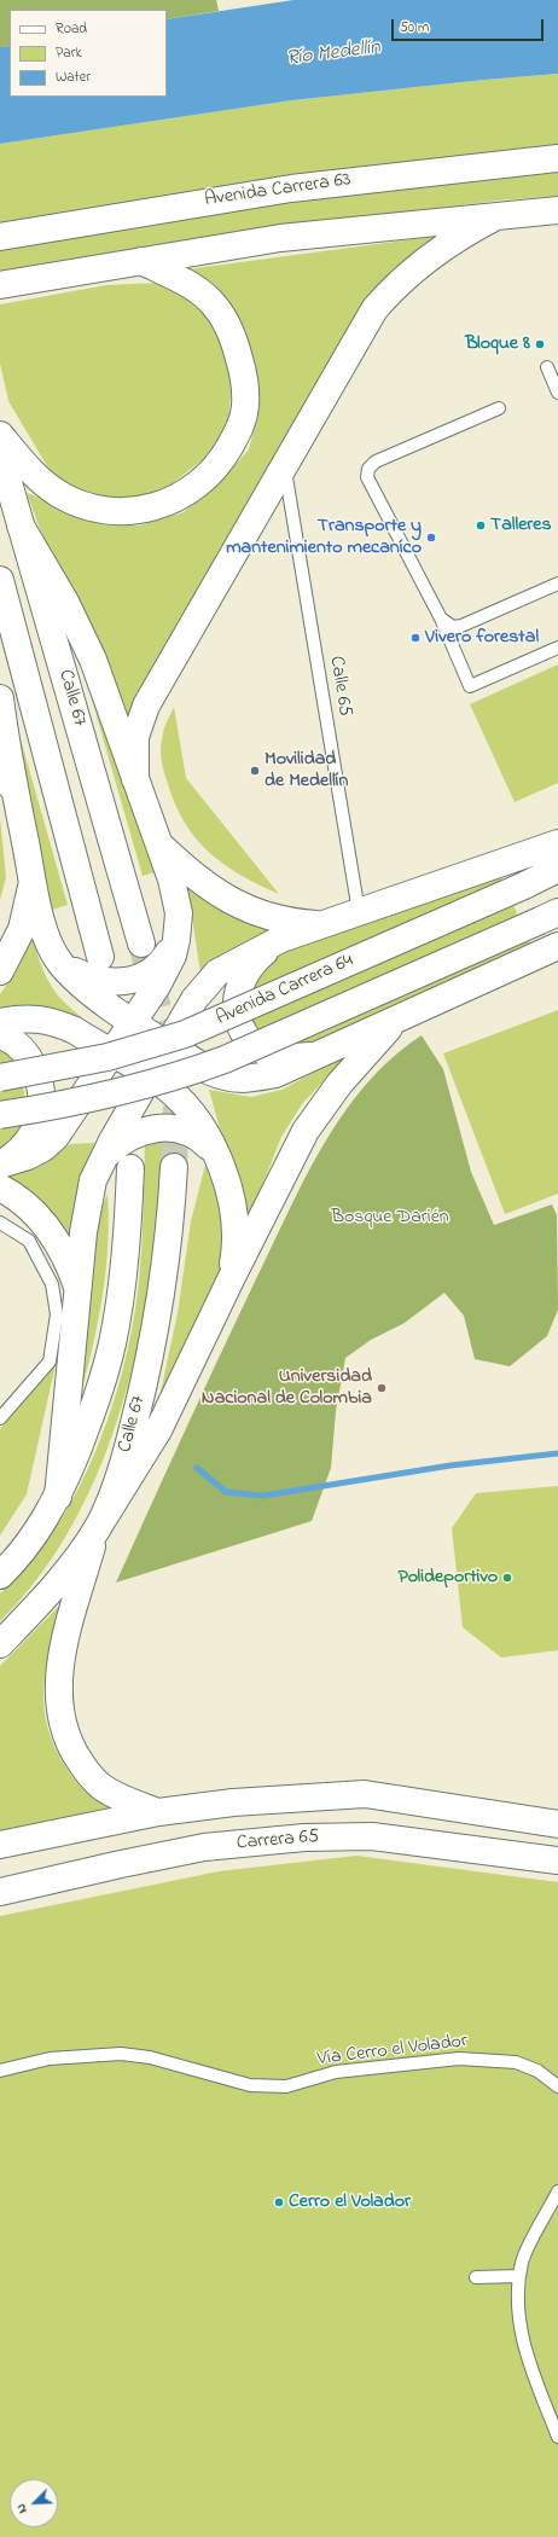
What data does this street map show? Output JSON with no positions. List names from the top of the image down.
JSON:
{
  "streets": {
    "main road": [
      "Avenida Carrera 63",
      "Calle 67",
      "Avenida Carrera 64",
      "Carrera 65"
    ],
    "lane": ["Calle 65", "Vía Cerro el Volador"]
  },
  "water": ["Río Medellín"],
  "parks": ["Bosque Darién"],
  "places": [
    "Bloque 8",
    "Talleres",
    "Transporte y mantenimiento mecaníco",
    "Vivero forestal",
    "Movilidad de Medellín",
    "Universidad Nacional de Colombia",
    "Polideportivo",
    "Cerro el Volador"
  ],
  "legend": ["Road", "Park", "Water"],
  "scale_bar": "50 m",
  "north": "bottom left"
}
